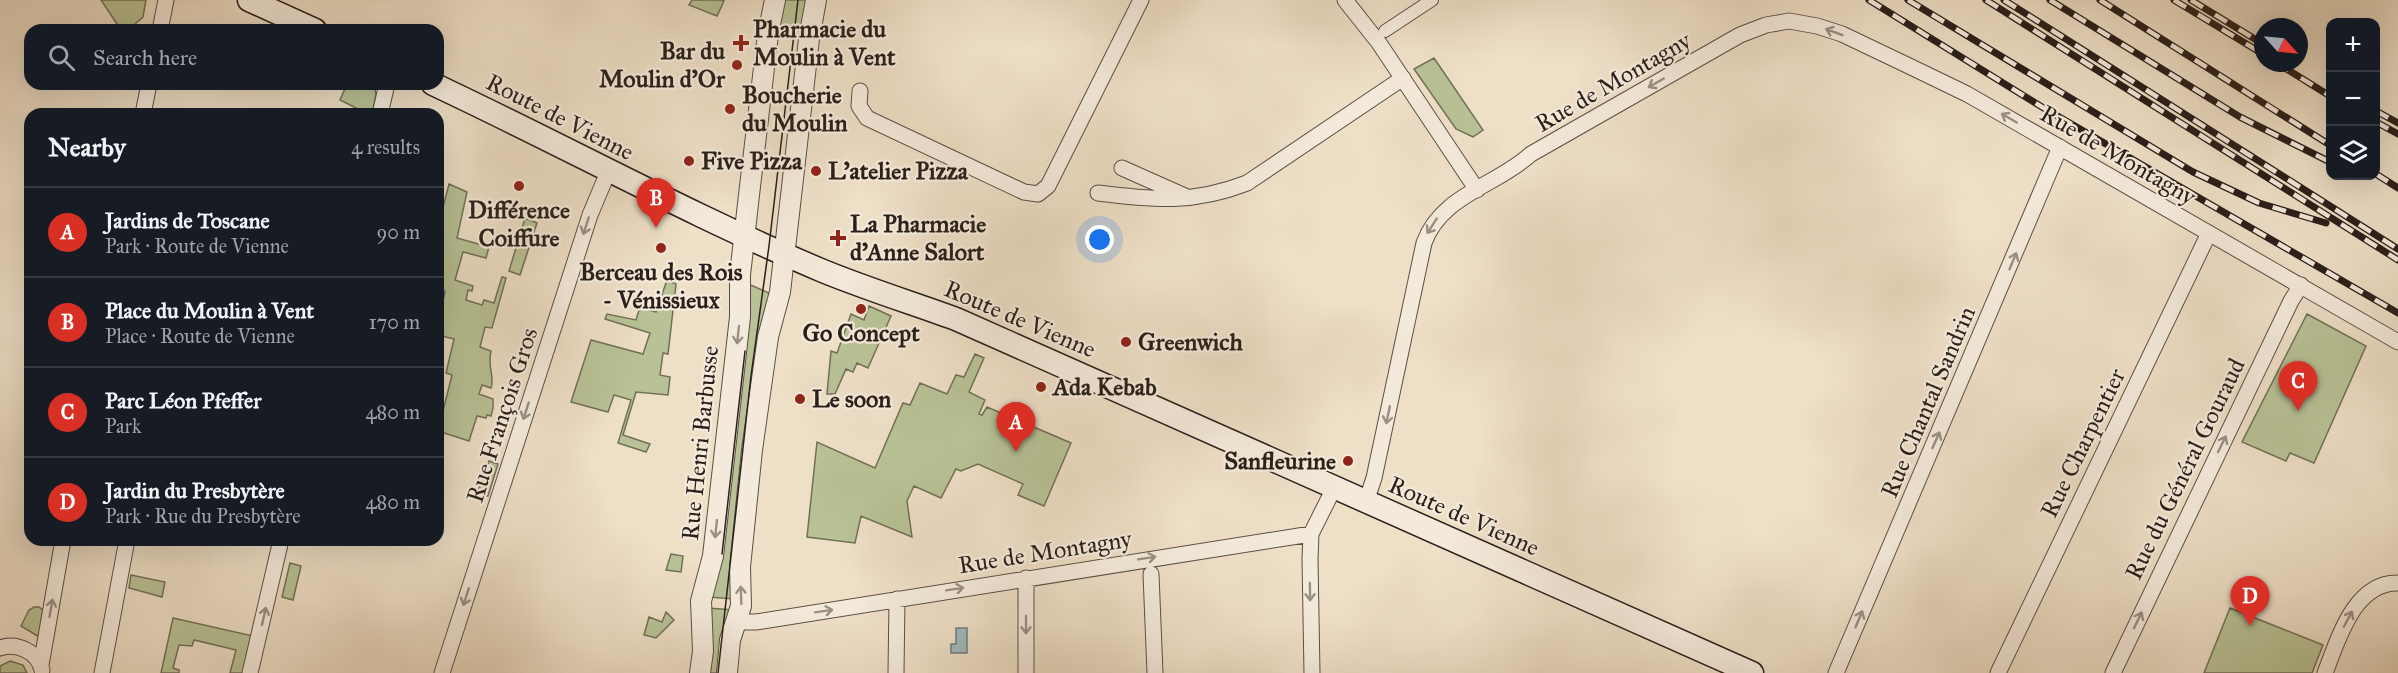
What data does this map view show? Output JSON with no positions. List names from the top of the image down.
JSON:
{
  "streets": {
    "main road": ["Route de Vienne"],
    "street": [
      "Rue de Montagny",
      "Rue Chantal Sandrin",
      "Rue François Gros",
      "Rue Henri Barbusse",
      "Rue Charpentier",
      "Rue du Général Gouraud"
    ]
  },
  "crossings": [
    ["Rue de Montagny", "Route de Vienne"],
    ["Rue de Montagny", "Rue Chantal Sandrin"],
    ["Rue de Montagny", "Rue Charpentier"],
    ["Rue de Montagny", "Rue du Général Gouraud"],
    ["Route de Vienne", "Rue François Gros"],
    ["Route de Vienne", "Rue Henri Barbusse"]
  ],
  "one_way": ["Rue Chantal Sandrin", "Rue François Gros", "Rue du Général Gouraud"],
  "places": {
    "health": ["Pharmacie du Moulin à Vent", "La Pharmacie d'Anne Salort"],
    "other": [
      "Bar du Moulin d'Or",
      "Boucherie du Moulin",
      "Five Pizza",
      "L'atelier Pizza",
      "Différence Coiffure",
      "Berceau des Rois - Vénissieux",
      "Go Concept",
      "Greenwich",
      "Ada Kebab",
      "Le soon",
      "Sanfleurine"
    ]
  },
  "north": "bottom right",
  "page": {
    "map_buttons": ["+", "−"],
    "search": "Search here",
    "heading": ["Nearby", "4 results"],
    "pins": [
      "B",
      "C",
      "A",
      "D"
    ],
    "list": [
      {
        "mark": "A",
        "name": "Jardins de Toscane",
        "note": "Park · Route de Vienne",
        "value": "90 m"
      },
      {
        "mark": "B",
        "name": "Place du Moulin à Vent",
        "note": "Place · Route de Vienne",
        "value": "170 m"
      },
      {
        "mark": "C",
        "name": "Parc Léon Pfeffer",
        "note": "Park",
        "value": "480 m"
      },
      {
        "mark": "D",
        "name": "Jardin du Presbytère",
        "note": "Park · Rue du Presbytère",
        "value": "480 m"
      }
    ]
  }
}
